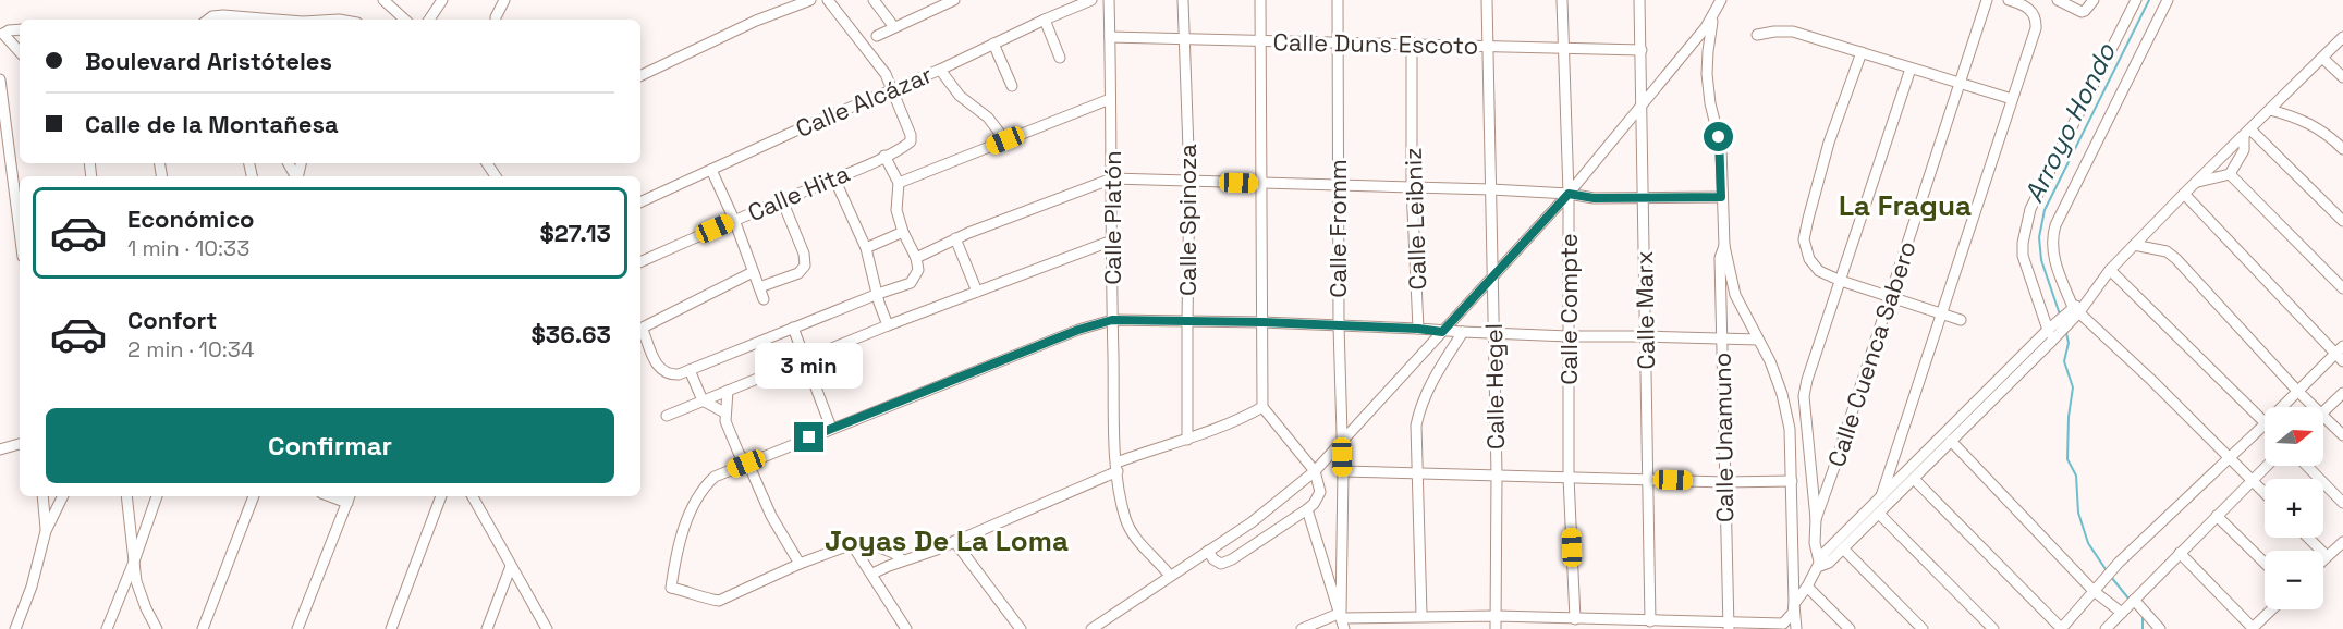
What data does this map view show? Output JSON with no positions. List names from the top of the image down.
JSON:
{
  "streets": {
    "street": [
      "Calle Duns Escoto",
      "Calle Alcázar",
      "Calle Hita",
      "Calle Platón",
      "Calle Leibniz",
      "Calle Spinoza",
      "Calle Fromm",
      "Calle Compte",
      "Calle Marx",
      "Calle Cuenca Sabero",
      "Calle Hegel",
      "Calle Unamuno"
    ]
  },
  "crossings": [
    ["Calle Duns Escoto", "Calle Platón"],
    ["Calle Duns Escoto", "Calle Leibniz"],
    ["Calle Duns Escoto", "Calle Spinoza"],
    ["Calle Duns Escoto", "Calle Fromm"],
    ["Calle Duns Escoto", "Calle Compte"],
    ["Calle Duns Escoto", "Calle Marx"],
    ["Calle Duns Escoto", "Calle Hegel"],
    ["Calle Alcázar", "Calle Hita"]
  ],
  "districts": ["La Fragua", "Joyas De La Loma"],
  "water": ["Arroyo Hondo"],
  "north": "right",
  "page": {
    "banner": ["Boulevard Aristóteles", "Calle de la Montañesa"],
    "list": [
      {
        "name": "Económico",
        "note": "1 min · 10:33",
        "value": "$27.13"
      },
      {
        "name": "Confort",
        "note": "2 min · 10:34",
        "value": "$36.63"
      }
    ],
    "bubble": "3 min",
    "buttons": "Confirmar",
    "map_buttons": ["+", "−"]
  }
}
